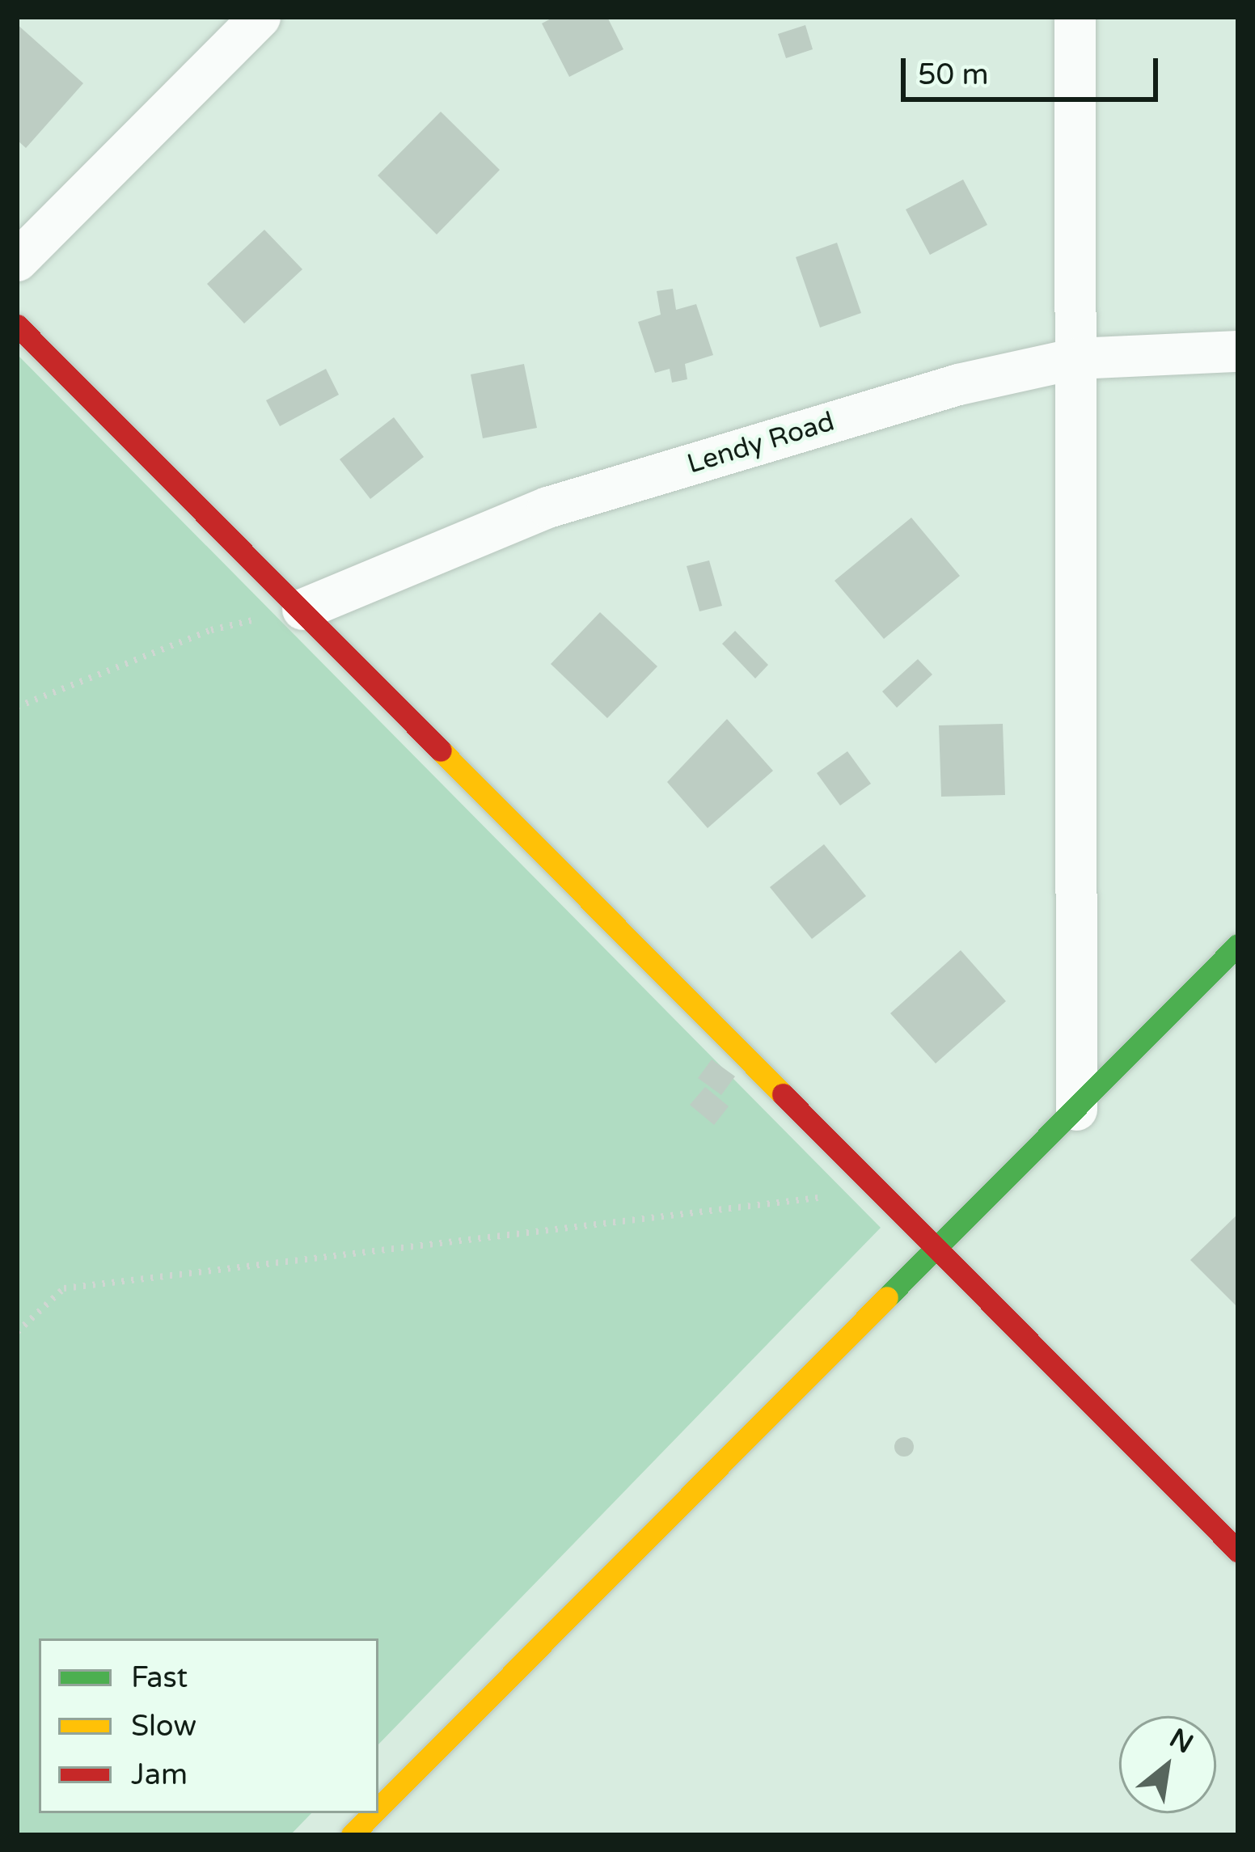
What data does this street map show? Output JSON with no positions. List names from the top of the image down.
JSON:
{
  "streets": {
    "street": ["Lendy Road"]
  },
  "legend": ["Fast", "Slow", "Jam"],
  "scale_bar": "50 m",
  "north": "top right"
}
